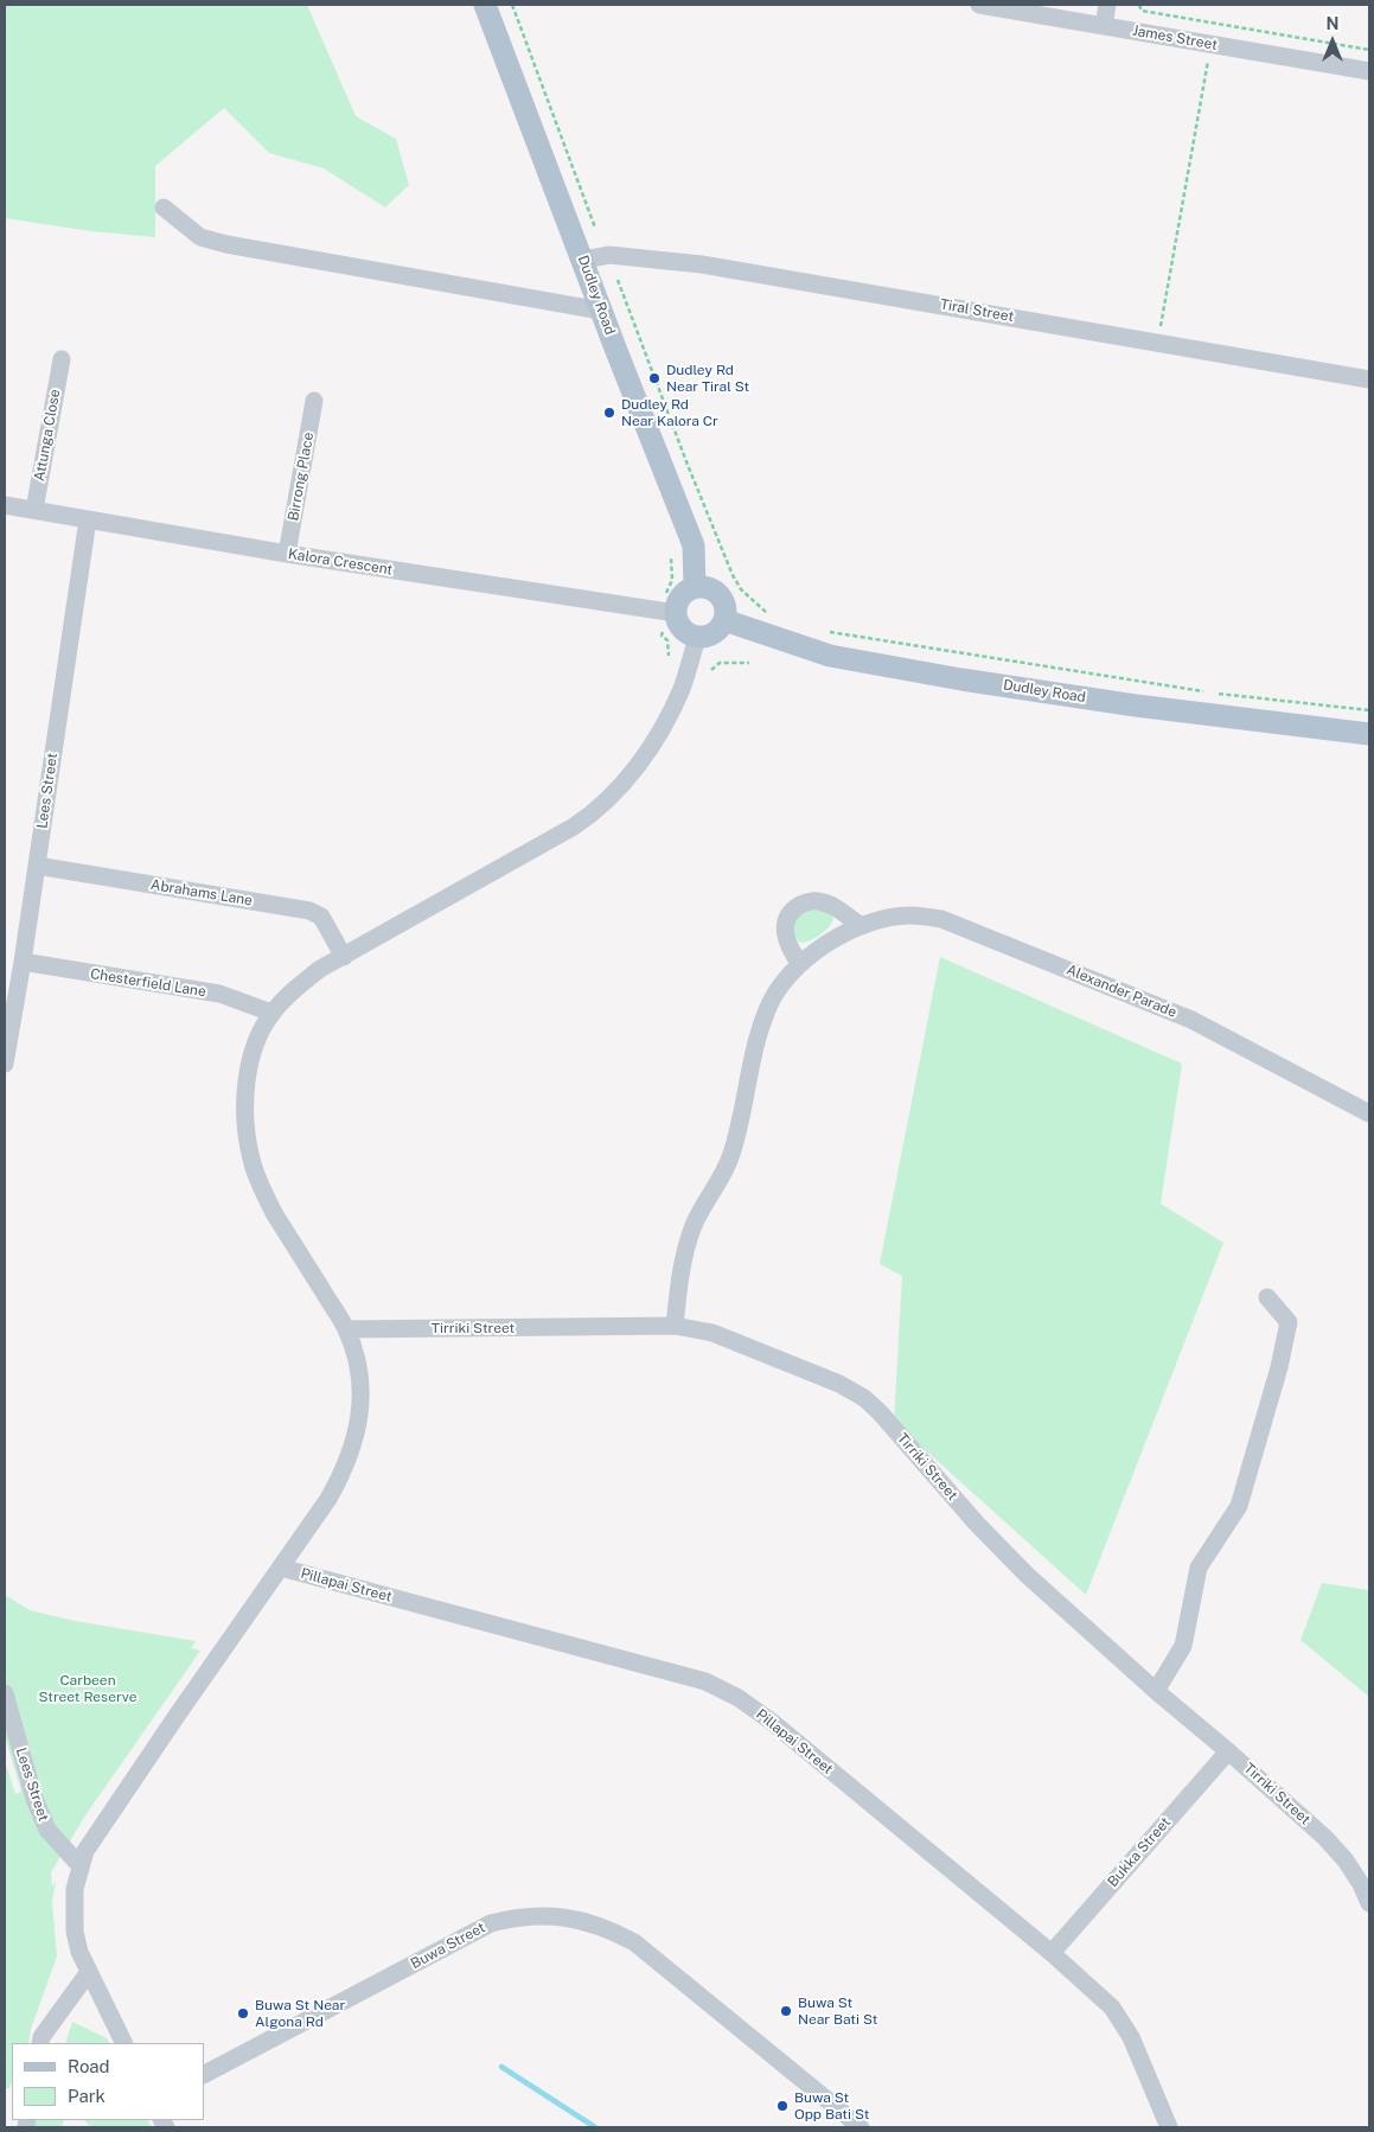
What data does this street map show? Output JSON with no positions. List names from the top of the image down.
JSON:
{
  "streets": {
    "main road": ["Dudley Road"],
    "street": [
      "James Street",
      "Tiral Street",
      "Attunga Close",
      "Birrong Place",
      "Kalora Crescent",
      "Lees Street",
      "Abrahams Lane",
      "Chesterfield Lane",
      "Alexander Parade",
      "Tirriki Street",
      "Pillapai Street",
      "Bukka Street",
      "Buwa Street"
    ]
  },
  "crossings": [
    ["Dudley Road", "Tiral Street"],
    ["Dudley Road", "Kalora Crescent"],
    ["Attunga Close", "Kalora Crescent"],
    ["Birrong Place", "Kalora Crescent"],
    ["Kalora Crescent", "Lees Street"],
    ["Lees Street", "Abrahams Lane"],
    ["Lees Street", "Chesterfield Lane"],
    ["Alexander Parade", "Tirriki Street"],
    ["Tirriki Street", "Bukka Street"],
    ["Pillapai Street", "Bukka Street"]
  ],
  "parks": ["Carbeen Street Reserve"],
  "places": [
    "Dudley Rd Near Tiral St",
    "Dudley Rd Near Kalora Cr",
    "Buwa St Near Bati St",
    "Buwa St Near Algona Rd",
    "Buwa St Opp Bati St"
  ],
  "legend": ["Road", "Park"],
  "north": "top"
}
